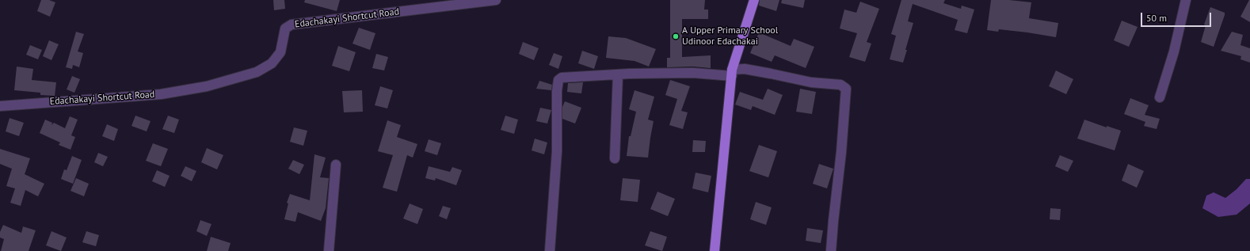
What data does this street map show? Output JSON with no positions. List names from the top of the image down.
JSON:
{
  "streets": {
    "street": ["Edachakayi Shortcut Road"]
  },
  "places": ["A Upper Primary School Udinoor Edachakai"],
  "scale_bar": "50 m"
}
